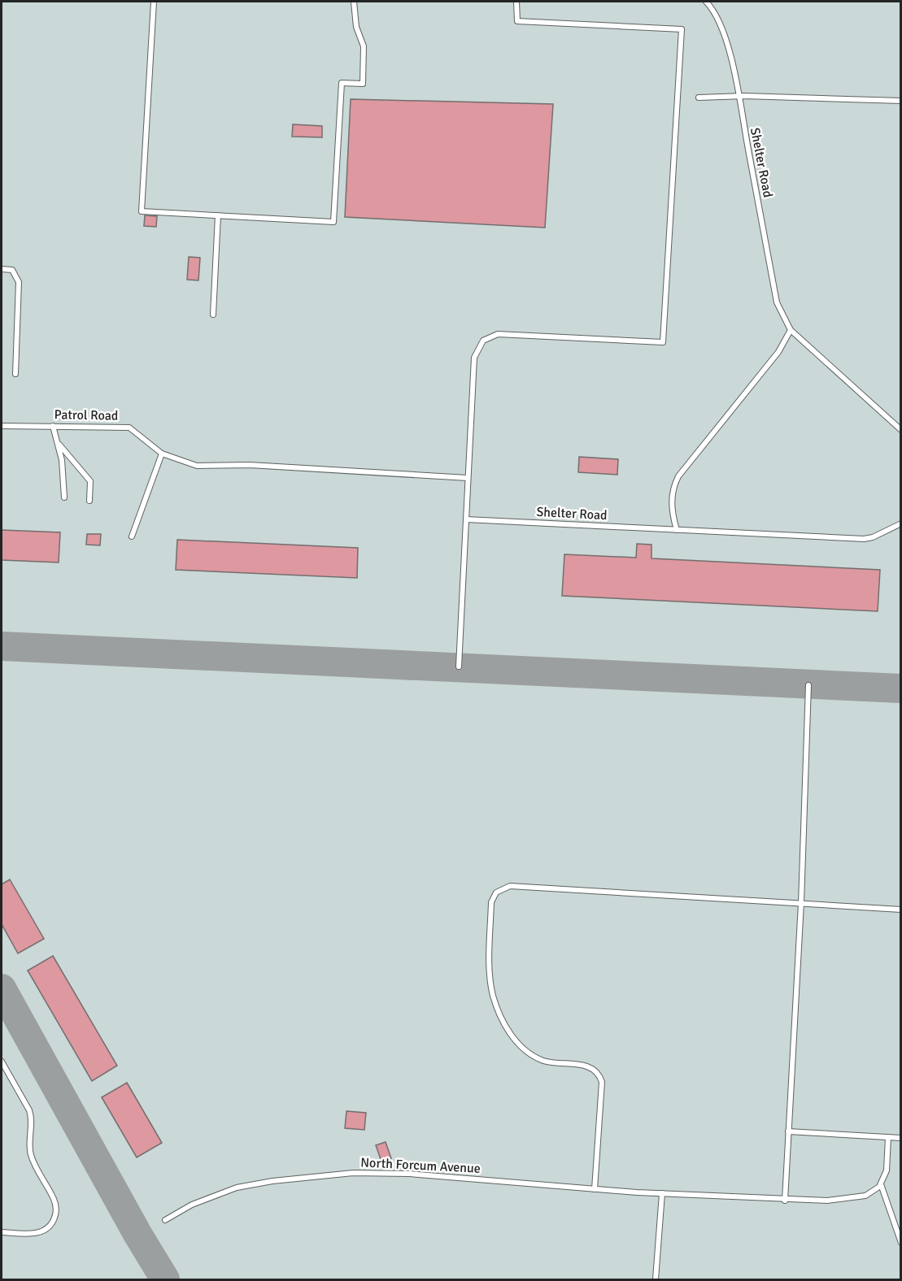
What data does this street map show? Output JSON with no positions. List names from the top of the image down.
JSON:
{
  "streets": {
    "lane": ["Shelter Road", "Patrol Road", "North Forcum Avenue"]
  }
}
